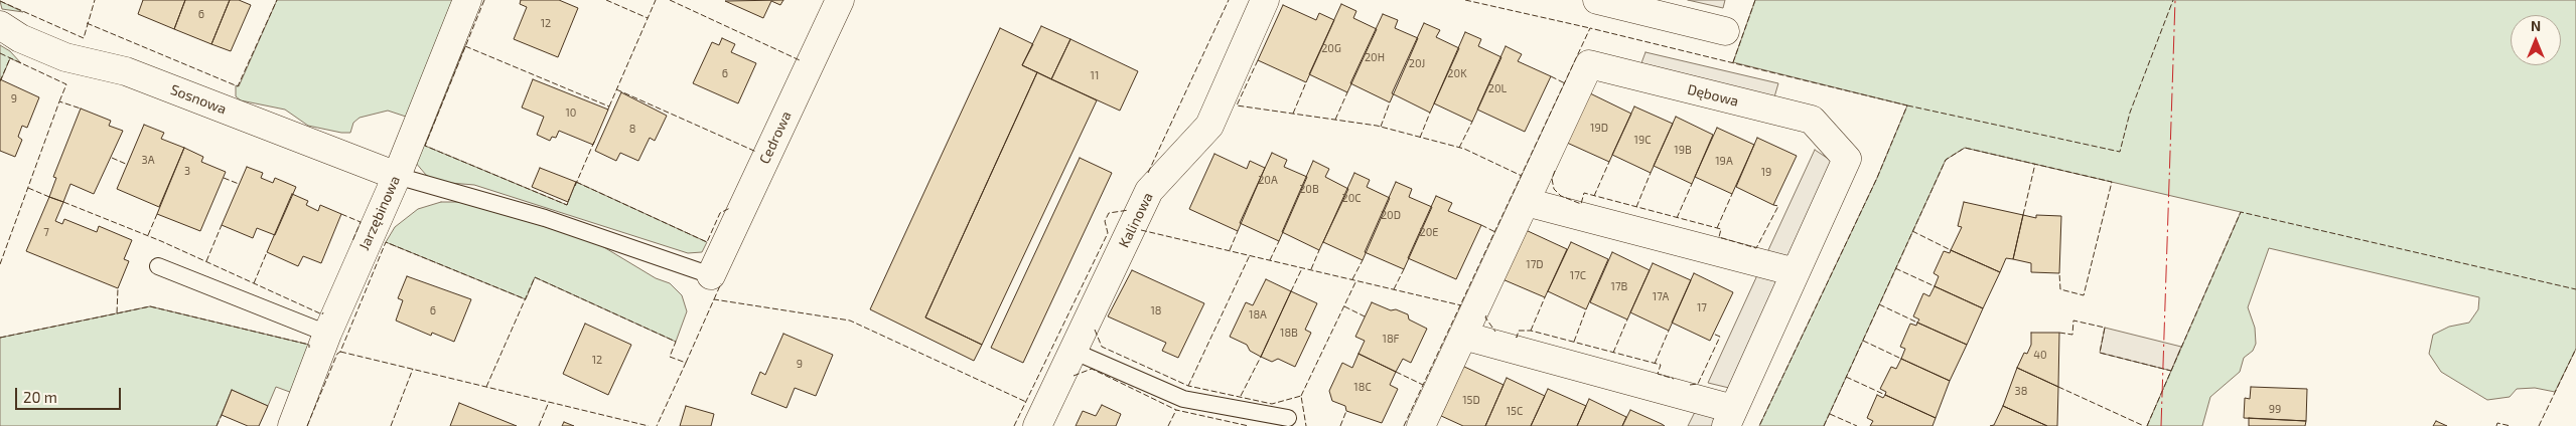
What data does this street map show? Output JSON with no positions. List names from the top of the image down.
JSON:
{
  "streets": {
    "street": [
      "Dębowa",
      "Sosnowa",
      "Cedrowa",
      "Jarzębinowa",
      "Kalinowa"
    ]
  },
  "crossings": [
    ["Sosnowa", "Jarzębinowa"]
  ],
  "house_numbers": [
    "6",
    "12",
    "20G",
    "20H",
    "20J",
    "6",
    "20K",
    "11",
    "20L",
    "9",
    "10",
    "19D",
    "8",
    "19C",
    "19B",
    "3A",
    "19A",
    "3",
    "19",
    "20A",
    "20B",
    "20C",
    "20D",
    "7",
    "20E",
    "17D",
    "17C",
    "17B",
    "17A",
    "17",
    "6",
    "18",
    "18A",
    "18B",
    "18F",
    "40",
    "12",
    "9",
    "18C",
    "38",
    "15D",
    "99",
    "15C"
  ],
  "scale_bar": "20 m",
  "north": "top"
}
